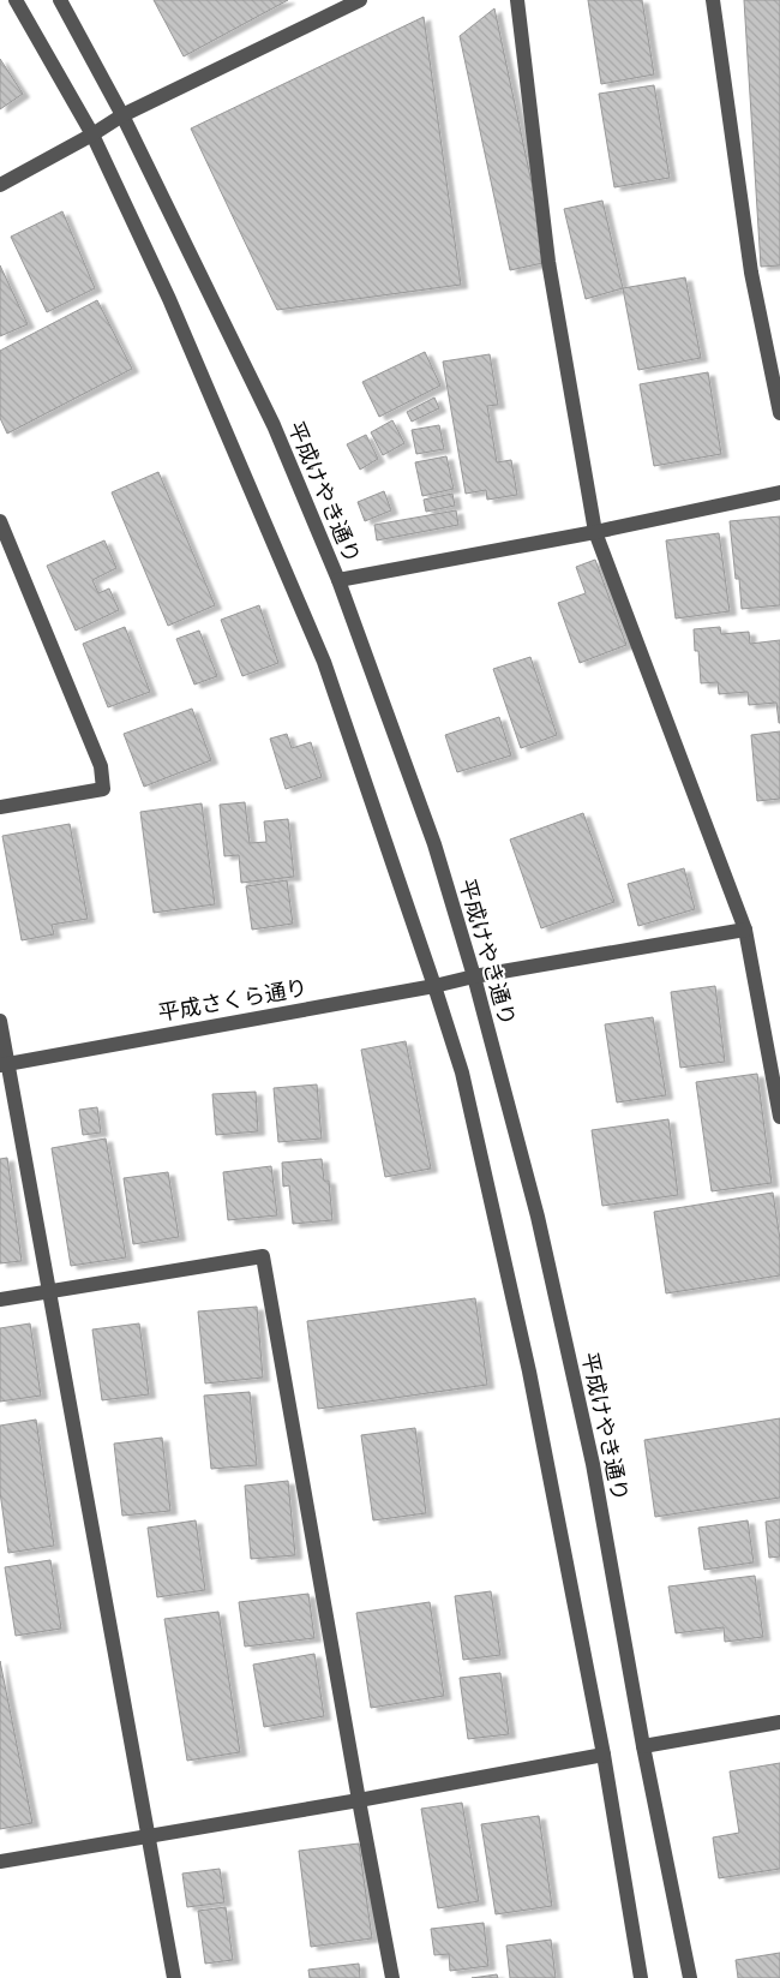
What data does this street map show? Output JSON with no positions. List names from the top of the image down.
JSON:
{
  "streets": {
    "street": ["平成けやき通り", "平成さくら通り"]
  },
  "crossings": [
    ["平成けやき通り", "平成さくら通り"]
  ]
}
